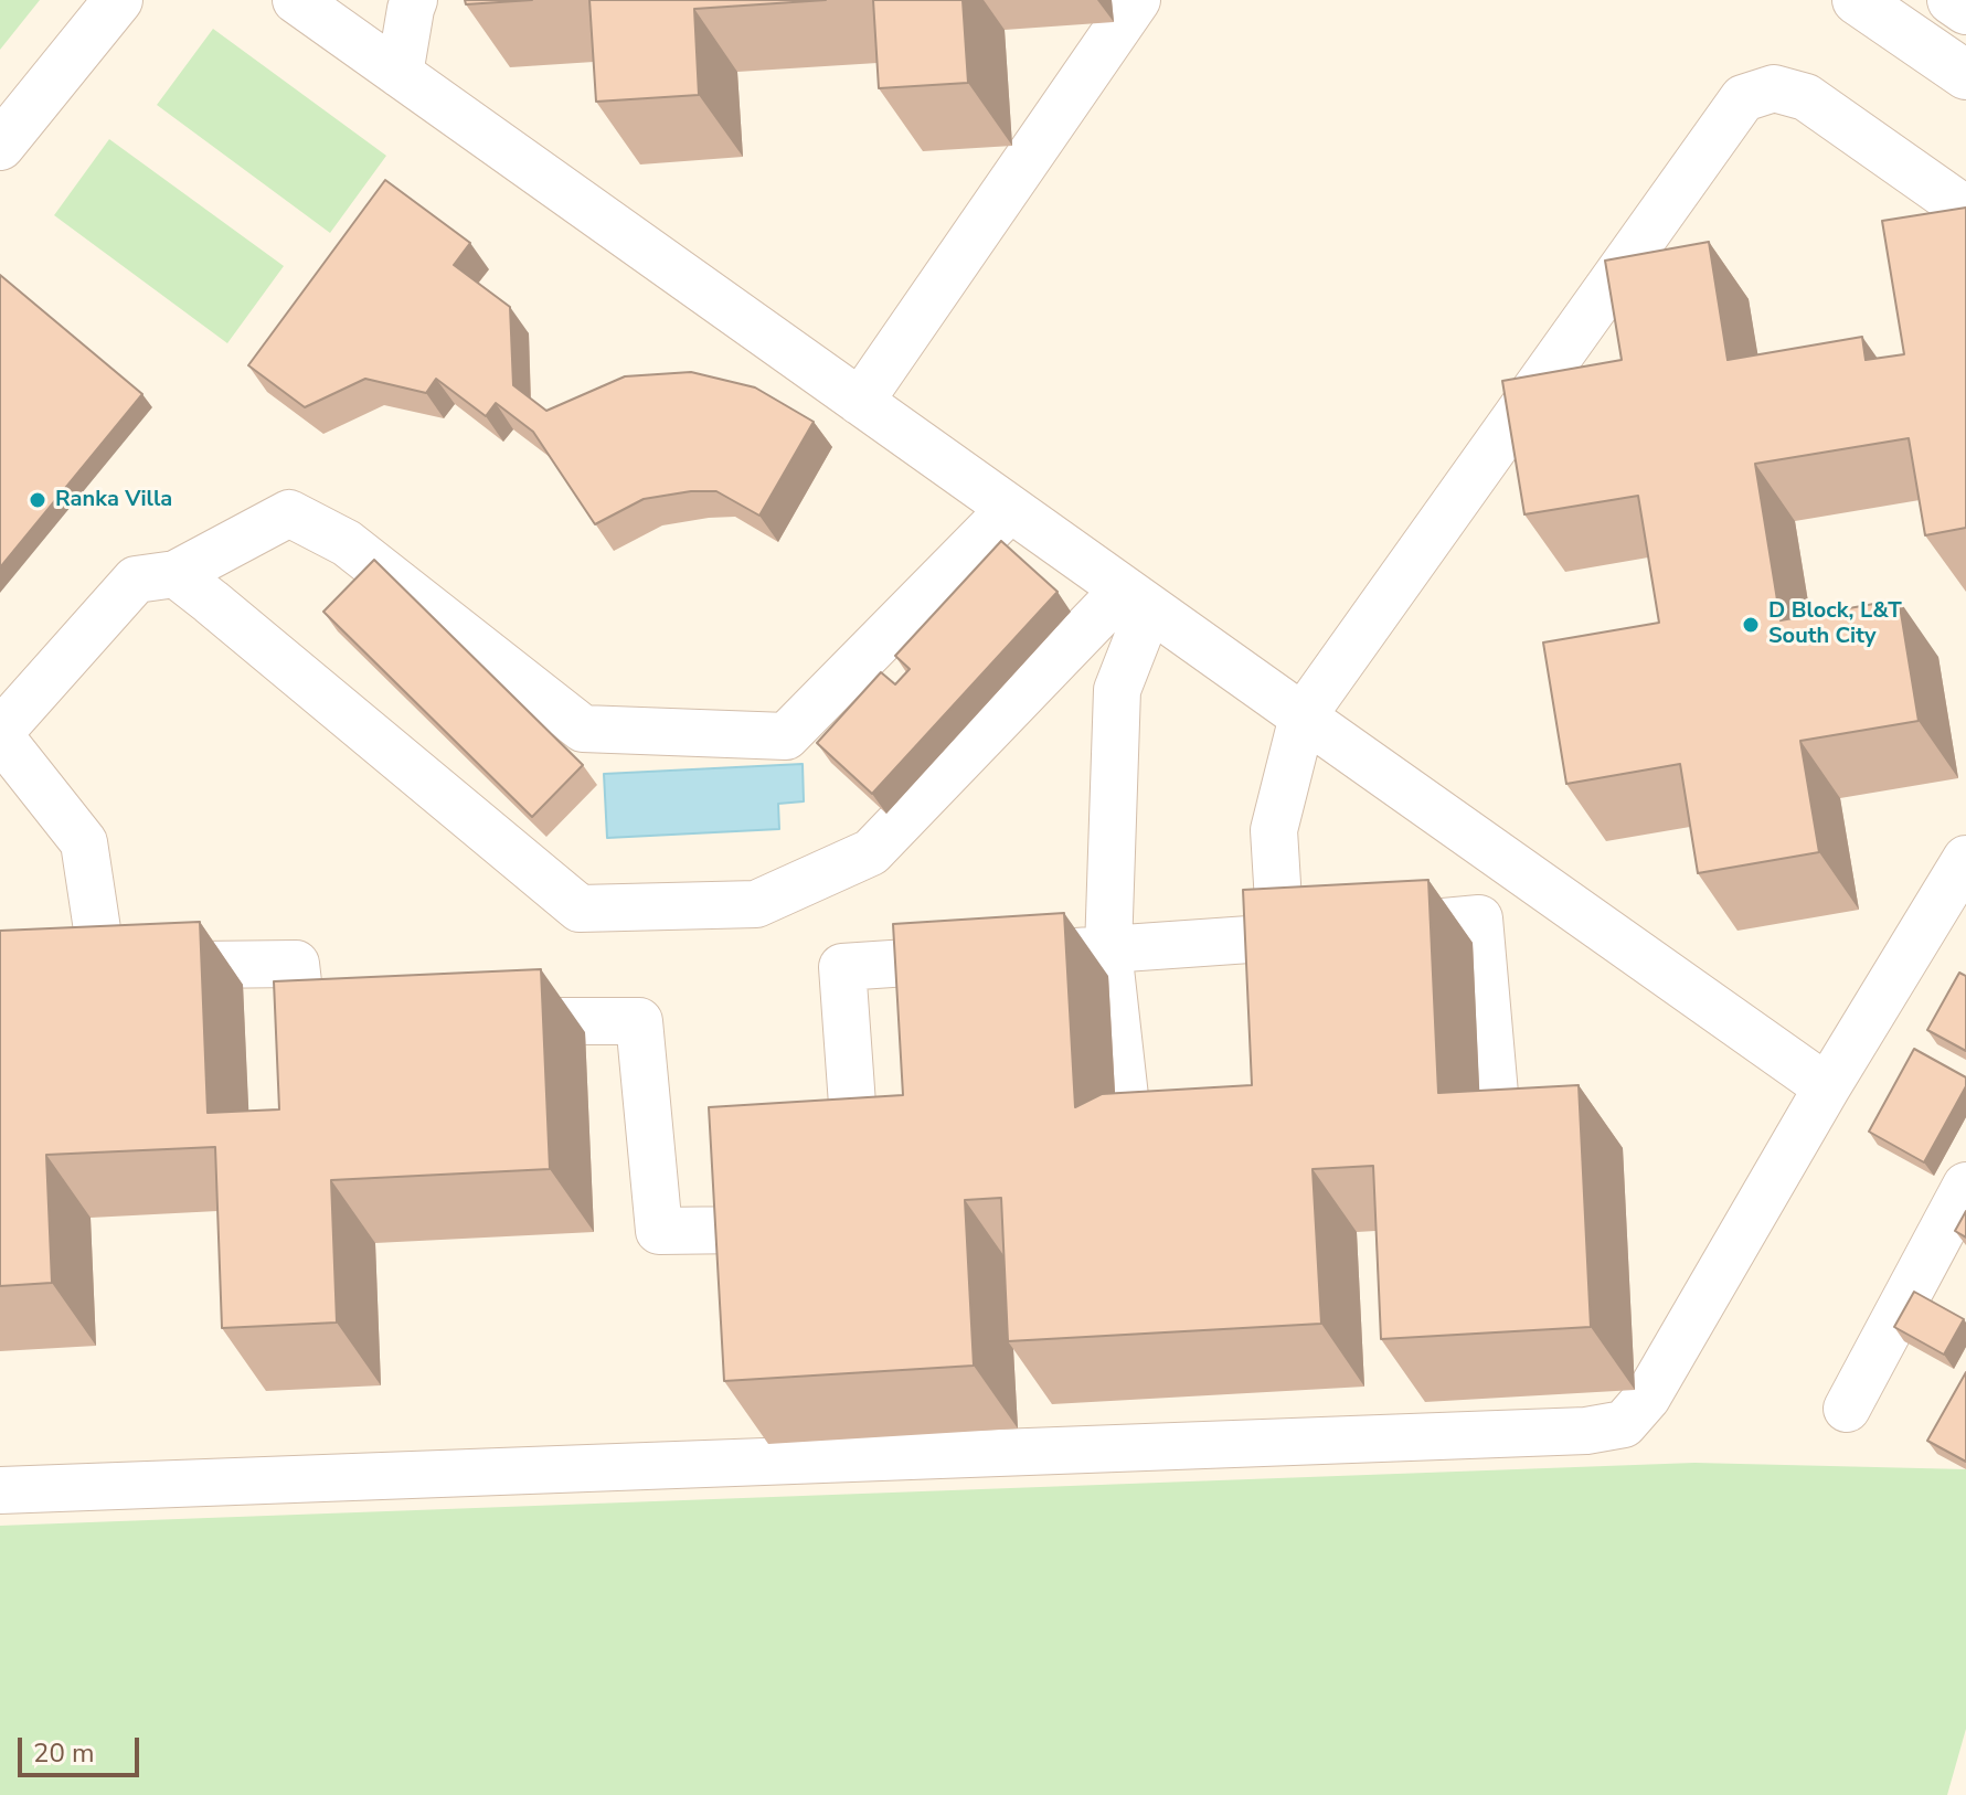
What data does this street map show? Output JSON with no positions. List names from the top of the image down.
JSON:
{
  "places": ["Ranka Villa", "D Block, L&T South City"],
  "scale_bar": "20 m"
}
